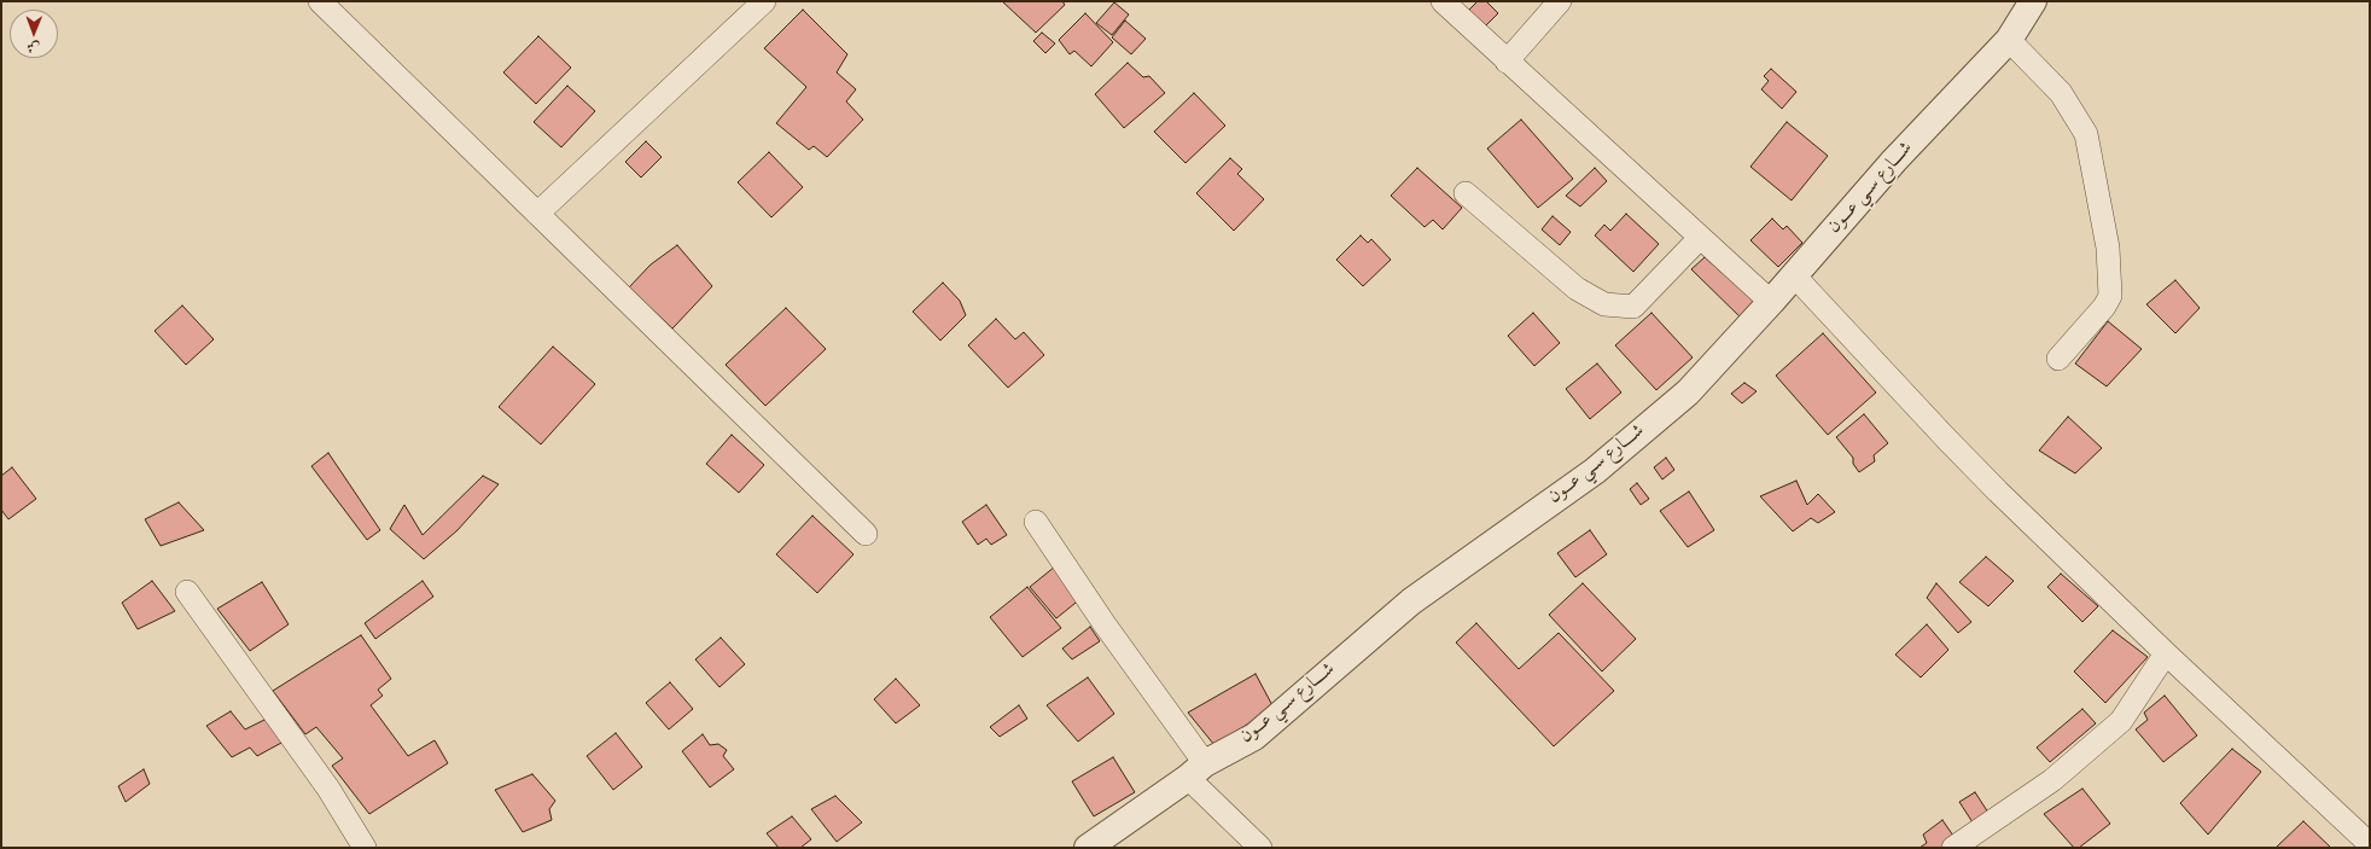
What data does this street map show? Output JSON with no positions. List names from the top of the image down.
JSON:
{
  "streets": {
    "street": ["شــــارع ســي عـــون"]
  },
  "north": "bottom"
}
